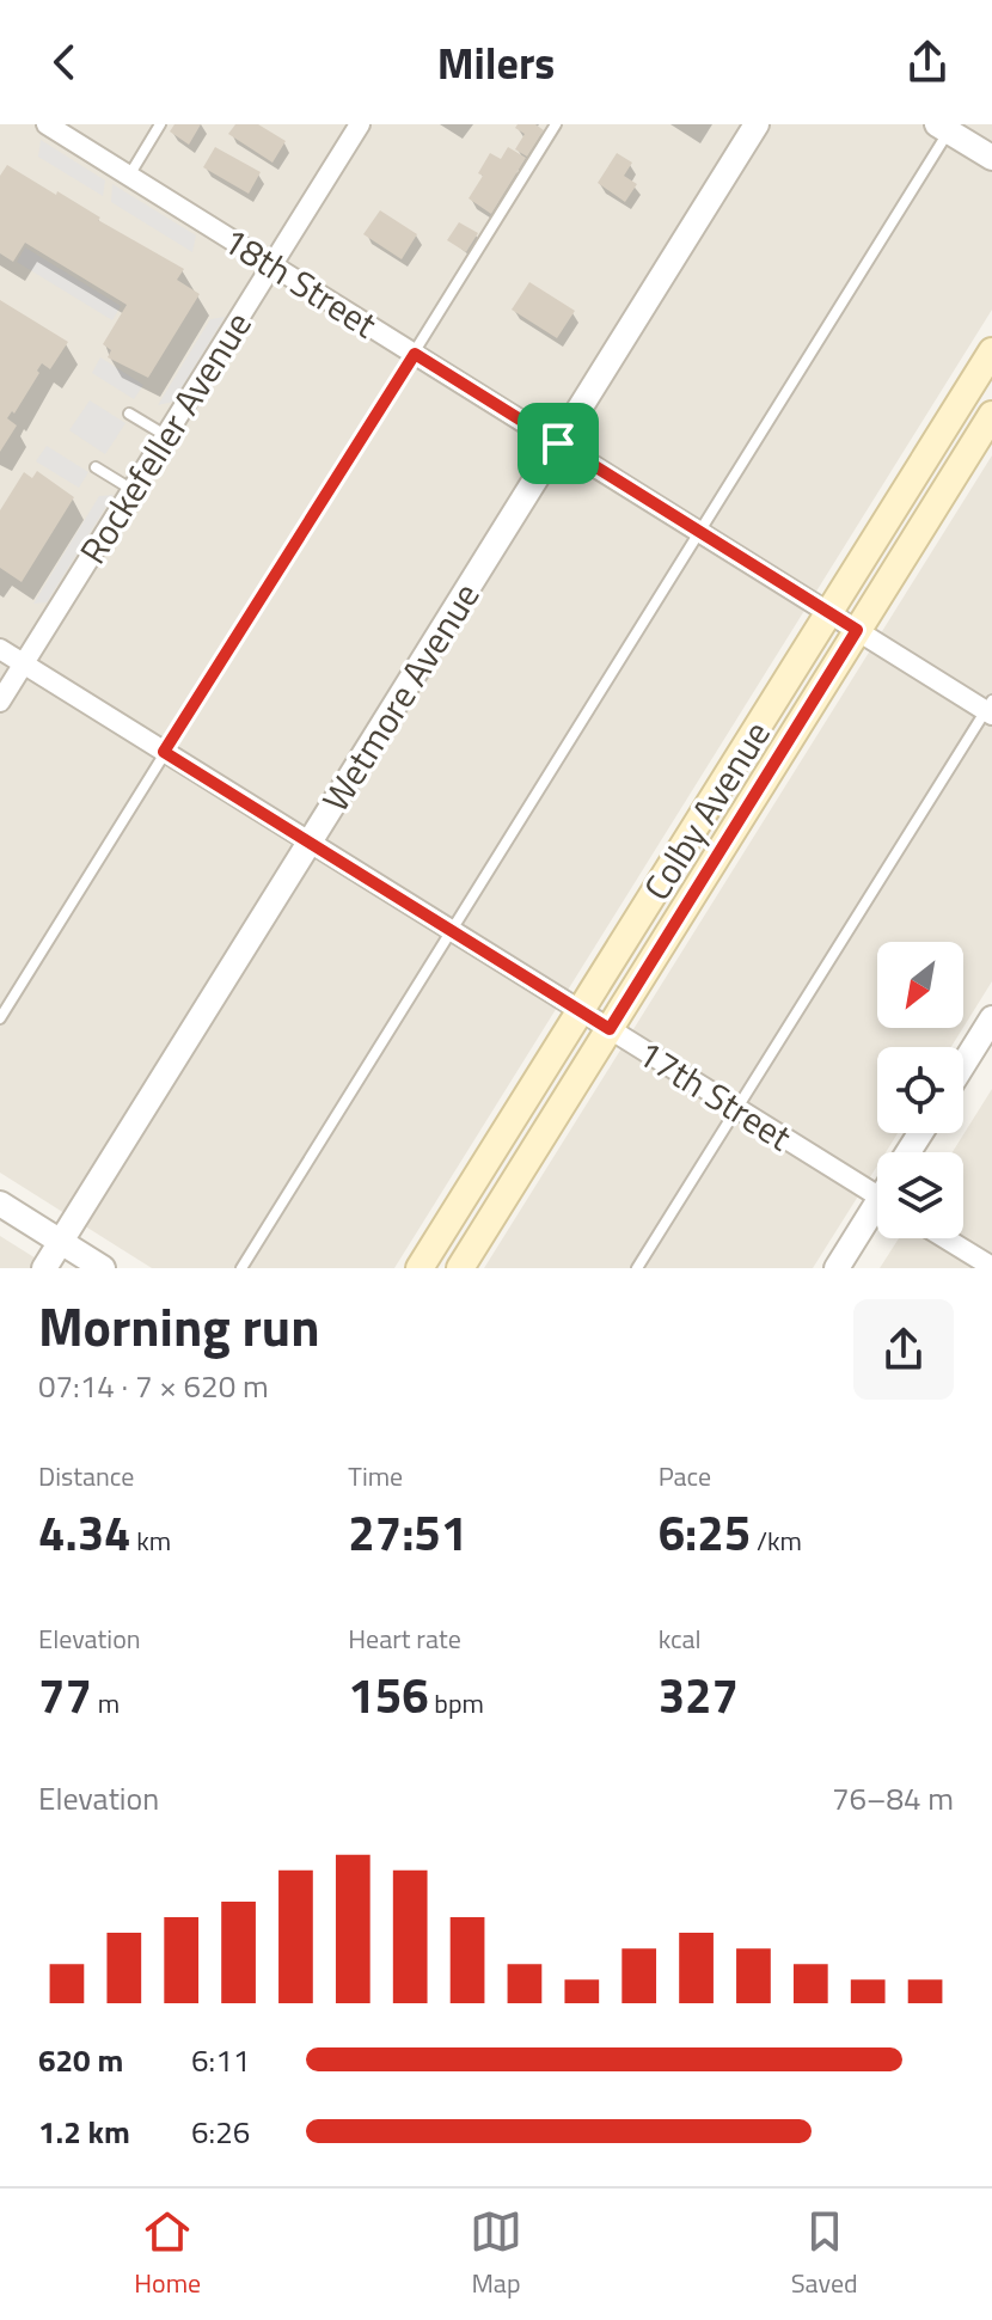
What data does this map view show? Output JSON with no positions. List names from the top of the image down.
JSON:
{
  "streets": {
    "main road": ["Colby Avenue"],
    "street": [
      "18th Street",
      "Rockefeller Avenue",
      "Wetmore Avenue",
      "17th Street"
    ]
  },
  "crossings": [
    ["18th Street", "Rockefeller Avenue"],
    ["18th Street", "Wetmore Avenue"],
    ["18th Street", "Colby Avenue"],
    ["Rockefeller Avenue", "17th Street"],
    ["Wetmore Avenue", "17th Street"],
    ["Colby Avenue", "17th Street"]
  ],
  "north": "bottom left",
  "page": {
    "header": "Milers",
    "heading": ["Morning run", "07:14 · 7 × 620 m"],
    "stats": [
      ["Distance", "4.34 km"],
      ["Time", "27:51"],
      ["Pace", "6:25 /km"],
      ["Elevation", "77 m"],
      ["Heart rate", "156 bpm"],
      ["kcal", "327"]
    ],
    "chart": ["Elevation", "76–84 m"],
    "list": [
      {
        "name": "620 m",
        "note": "6:11"
      },
      {
        "name": "1.2 km",
        "note": "6:26"
      }
    ],
    "tabs": ["Home", "Map", "Saved"]
  }
}
